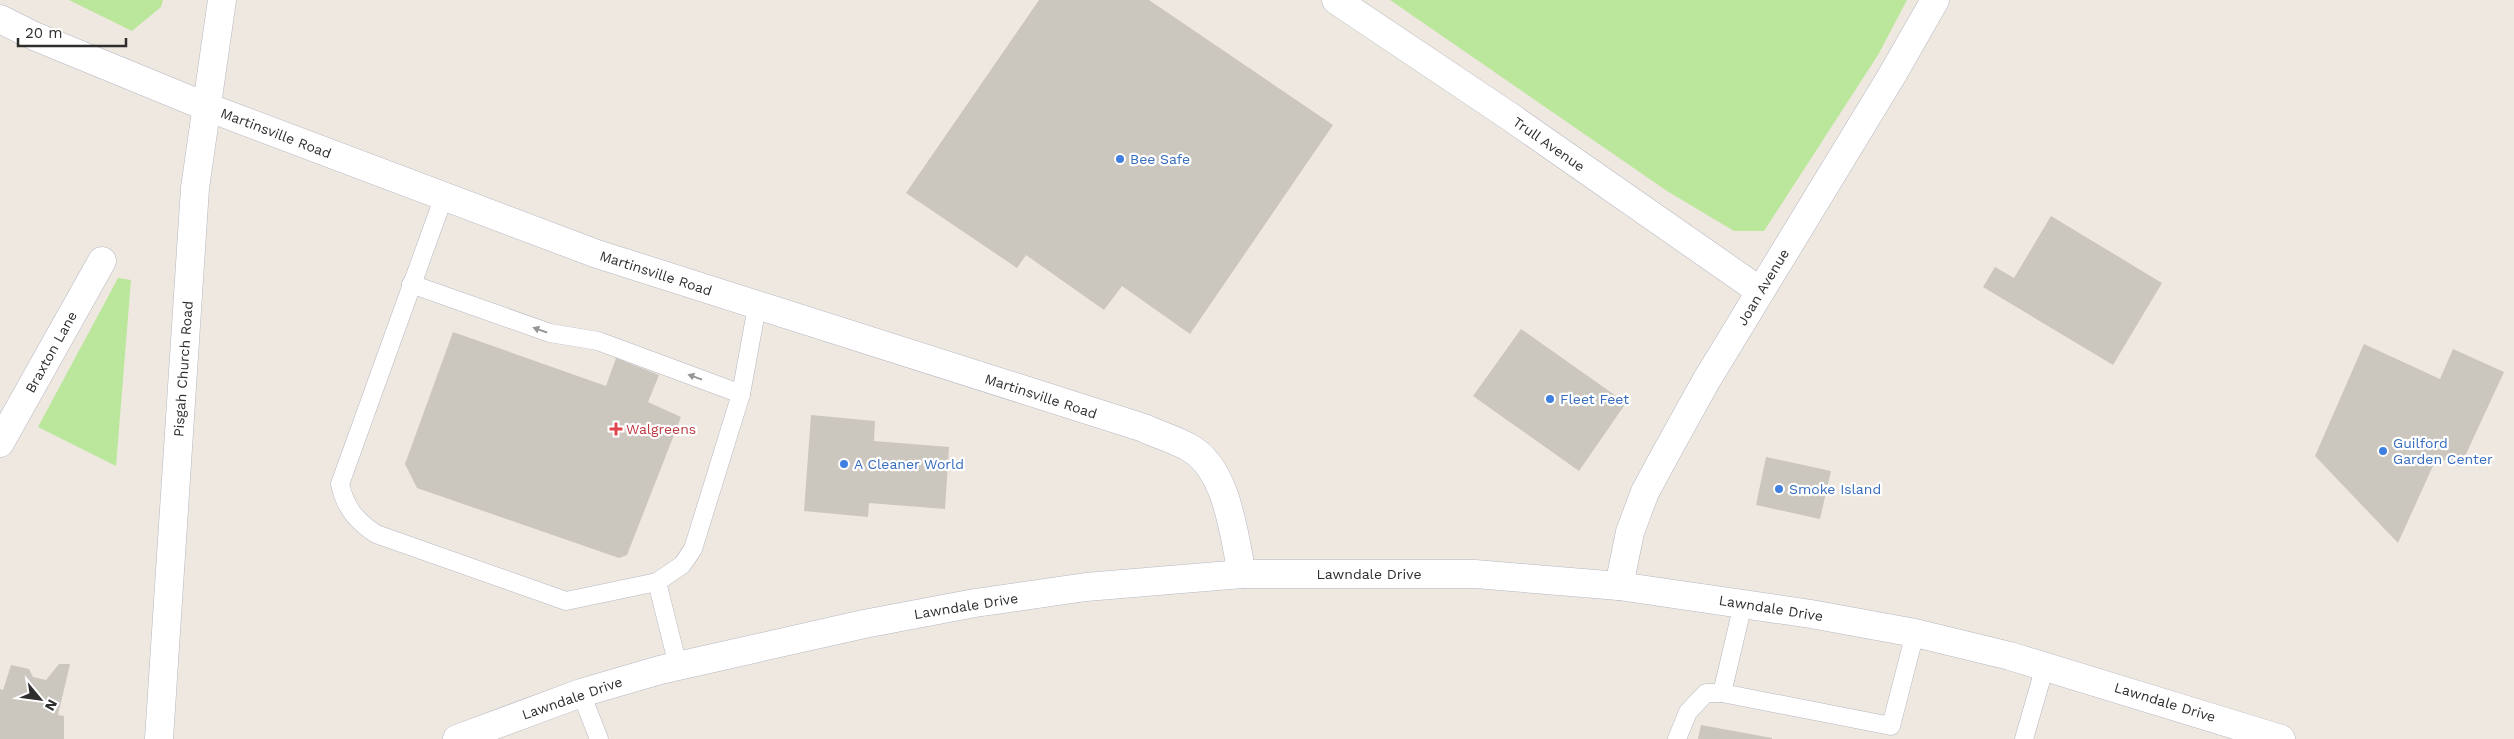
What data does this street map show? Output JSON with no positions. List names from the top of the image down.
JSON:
{
  "streets": {
    "street": [
      "Martinsville Road",
      "Trull Avenue",
      "Joan Avenue",
      "Braxton Lane",
      "Pisgah Church Road",
      "Lawndale Drive"
    ]
  },
  "crossings": [
    ["Martinsville Road", "Pisgah Church Road"],
    ["Martinsville Road", "Lawndale Drive"],
    ["Trull Avenue", "Joan Avenue"],
    ["Joan Avenue", "Lawndale Drive"]
  ],
  "places": {
    "other": [
      "Bee Safe",
      "Fleet Feet",
      "Guilford Garden Center",
      "A Cleaner World",
      "Smoke Island"
    ],
    "health": ["Walgreens"]
  },
  "scale_bar": "20 m",
  "north": "bottom right"
}
